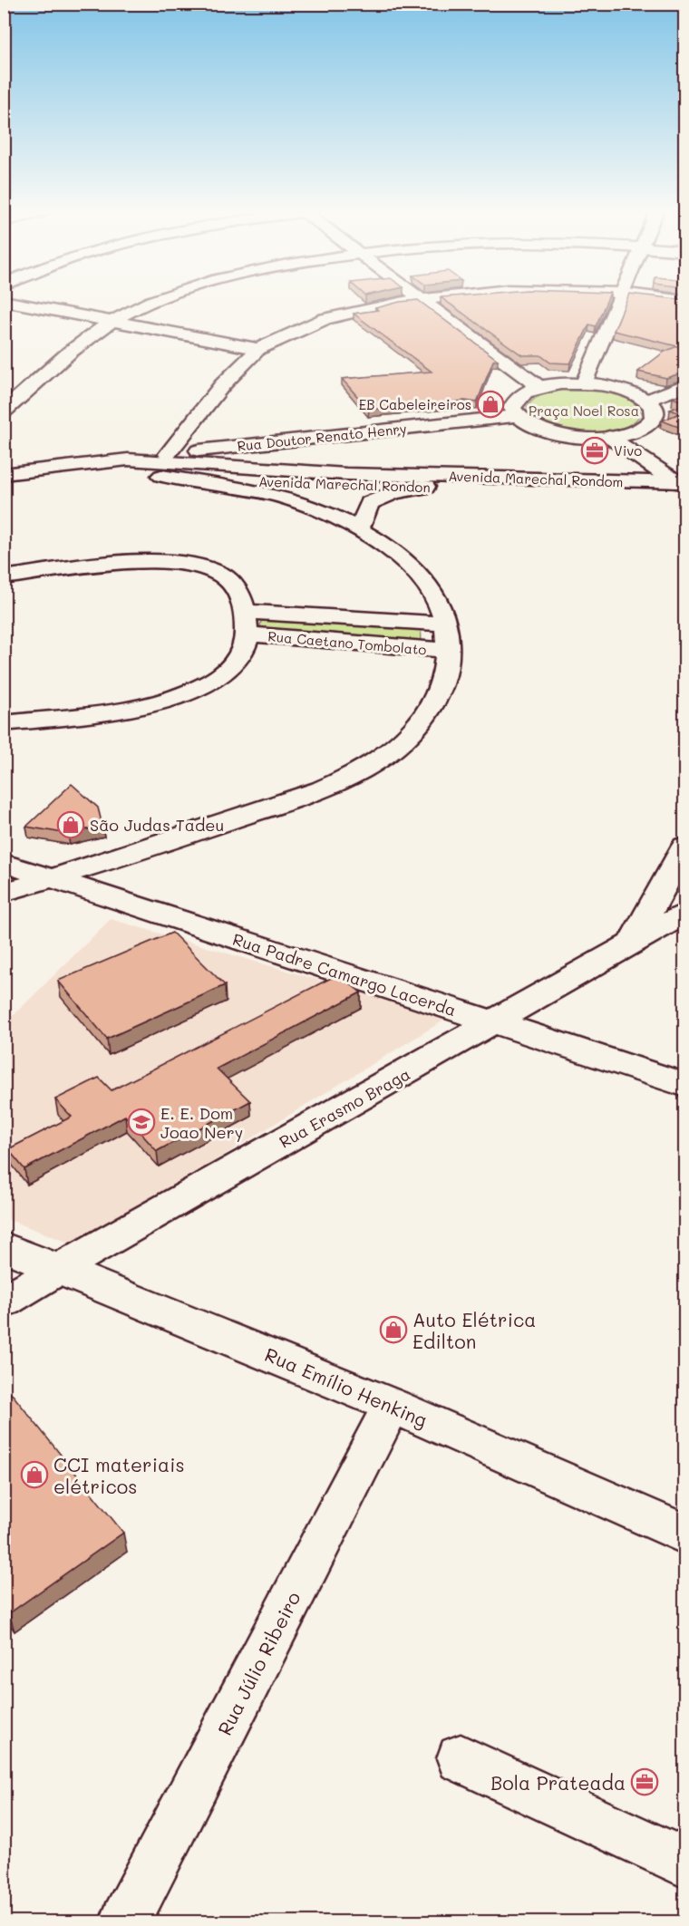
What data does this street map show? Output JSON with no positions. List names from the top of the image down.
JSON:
{
  "streets": {
    "street": [
      "Rua Doutor Renato Henry",
      "Avenida Marechal Rondom",
      "Avenida Marechal Rondon",
      "Rua Caetano Tombolato",
      "Rua Padre Camargo Lacerda",
      "Rua Erasmo Braga",
      "Rua Emílio Henking",
      "Rua Júlio Ribeiro"
    ]
  },
  "crossings": [
    ["Rua Doutor Renato Henry", "Avenida Marechal Rondom"],
    ["Avenida Marechal Rondom", "Avenida Marechal Rondon"],
    ["Rua Padre Camargo Lacerda", "Rua Erasmo Braga"],
    ["Rua Erasmo Braga", "Rua Emílio Henking"],
    ["Rua Emílio Henking", "Rua Júlio Ribeiro"]
  ],
  "parks": ["Praça Noel Rosa"],
  "places": {
    "shop": [
      "EB Cabeleireiros",
      "São Judas Tadeu",
      "Auto Elétrica Edilton",
      "CCI materiais elétricos"
    ],
    "office": ["Vivo", "Bola Prateada"],
    "school or university": ["E. E. Dom Joao Nery"]
  }
}
